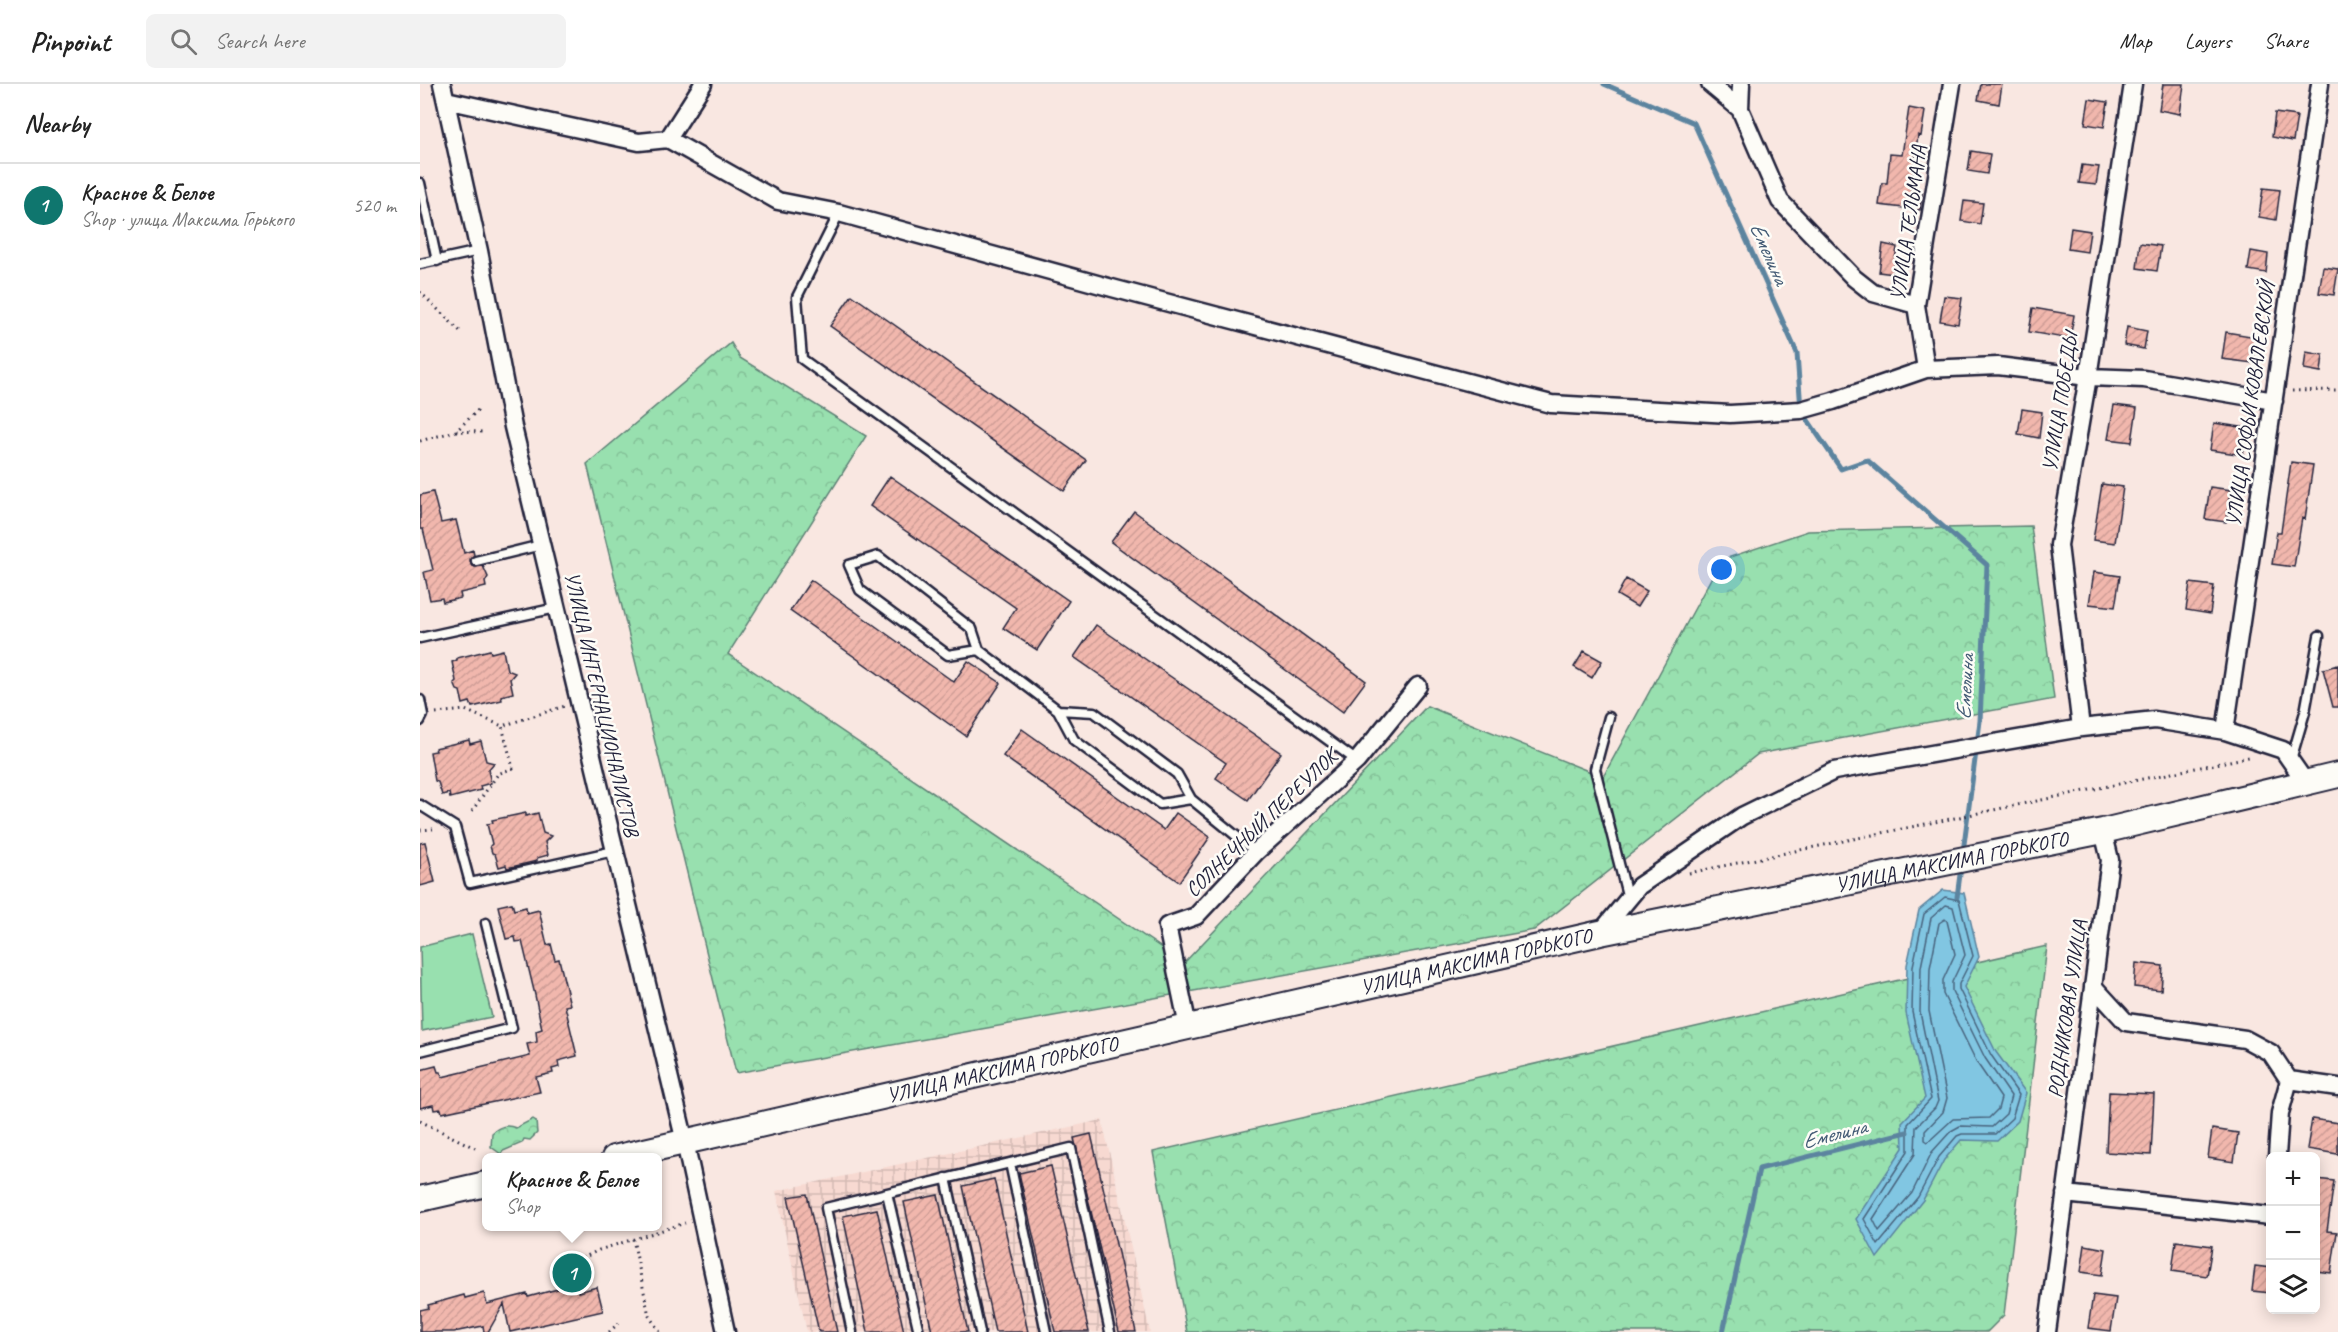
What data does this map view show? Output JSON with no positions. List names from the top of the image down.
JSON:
{
  "streets": {
    "main road": ["УЛИЦА МАКСИМА ГОРЬКОГО"],
    "street": [
      "УЛИЦА ТЕЛЬМАНА",
      "УЛИЦА ПОБЕДЫ",
      "УЛИЦА СОФЬИ КОВАЛЕВСКОЙ",
      "УЛИЦА ИНТЕРНАЦИОНАЛИСТОВ",
      "СОЛНЕЧНЫЙ ПЕРЕУЛОК",
      "РОДНИКОВАЯ УЛИЦА"
    ]
  },
  "crossings": [
    ["УЛИЦА ИНТЕРНАЦИОНАЛИСТОВ", "УЛИЦА МАКСИМА ГОРЬКОГО"],
    ["СОЛНЕЧНЫЙ ПЕРЕУЛОК", "УЛИЦА МАКСИМА ГОРЬКОГО"],
    ["УЛИЦА МАКСИМА ГОРЬКОГО", "РОДНИКОВАЯ УЛИЦА"]
  ],
  "water": ["Емелина"],
  "page": {
    "header": "Pinpoint",
    "search": "Search here",
    "nav": ["Map", "Layers", "Share"],
    "heading": "Nearby",
    "list": [
      {
        "mark": "1",
        "name": "Красное & Белое",
        "note": "Shop · улица Максима Горького",
        "value": "520 m"
      }
    ],
    "map_buttons": ["+", "−"],
    "popup": ["Красное & Белое", "Shop"],
    "pins": "1"
  }
}
